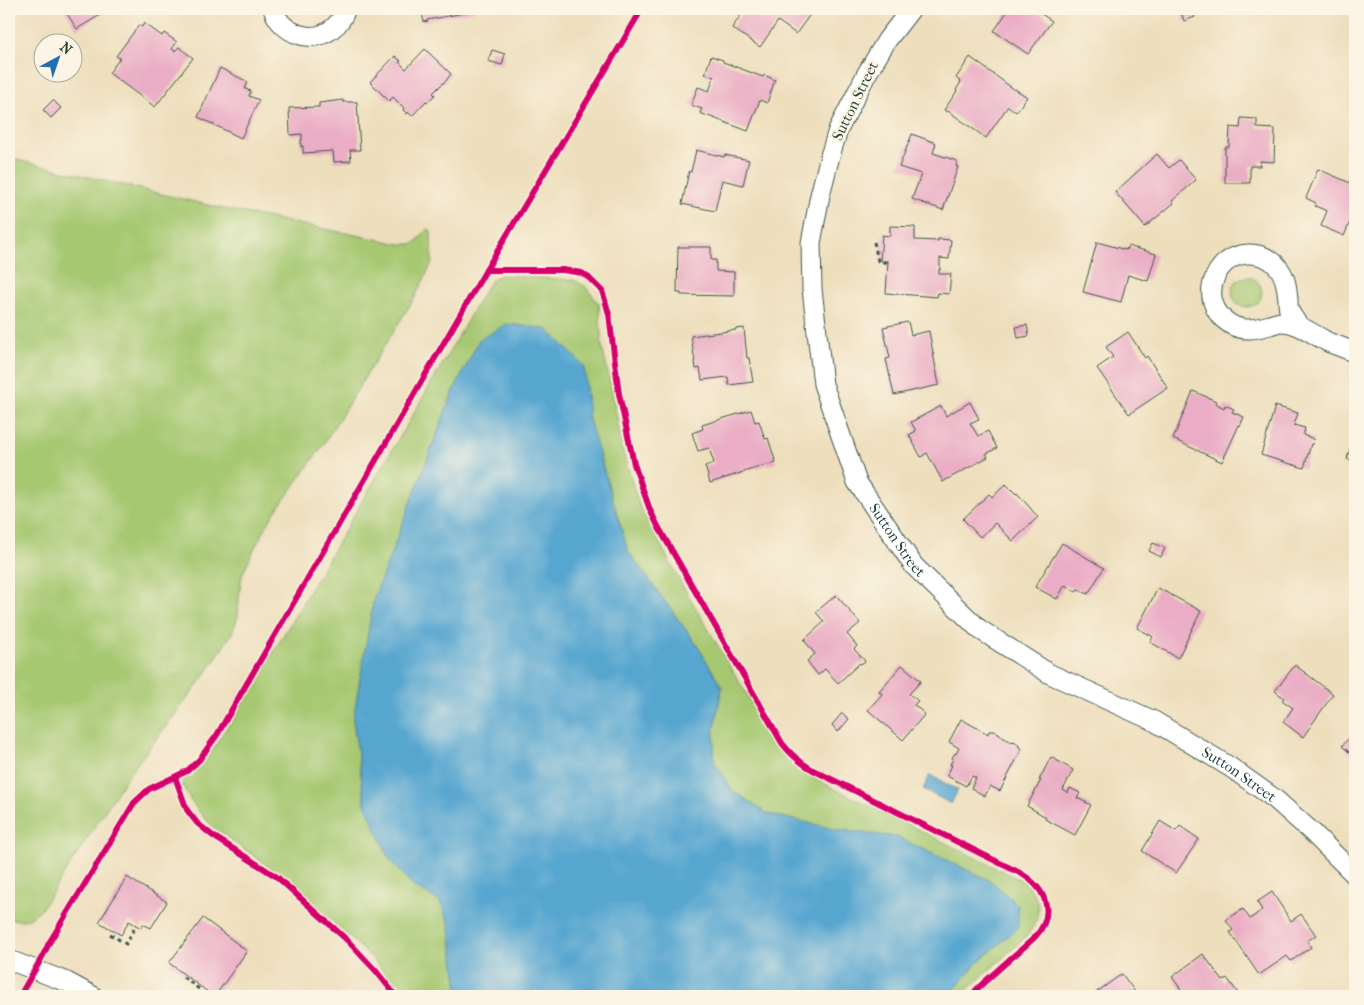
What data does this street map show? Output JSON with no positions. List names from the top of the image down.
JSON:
{
  "streets": {
    "street": ["Sutton Street"]
  },
  "north": "top right"
}
